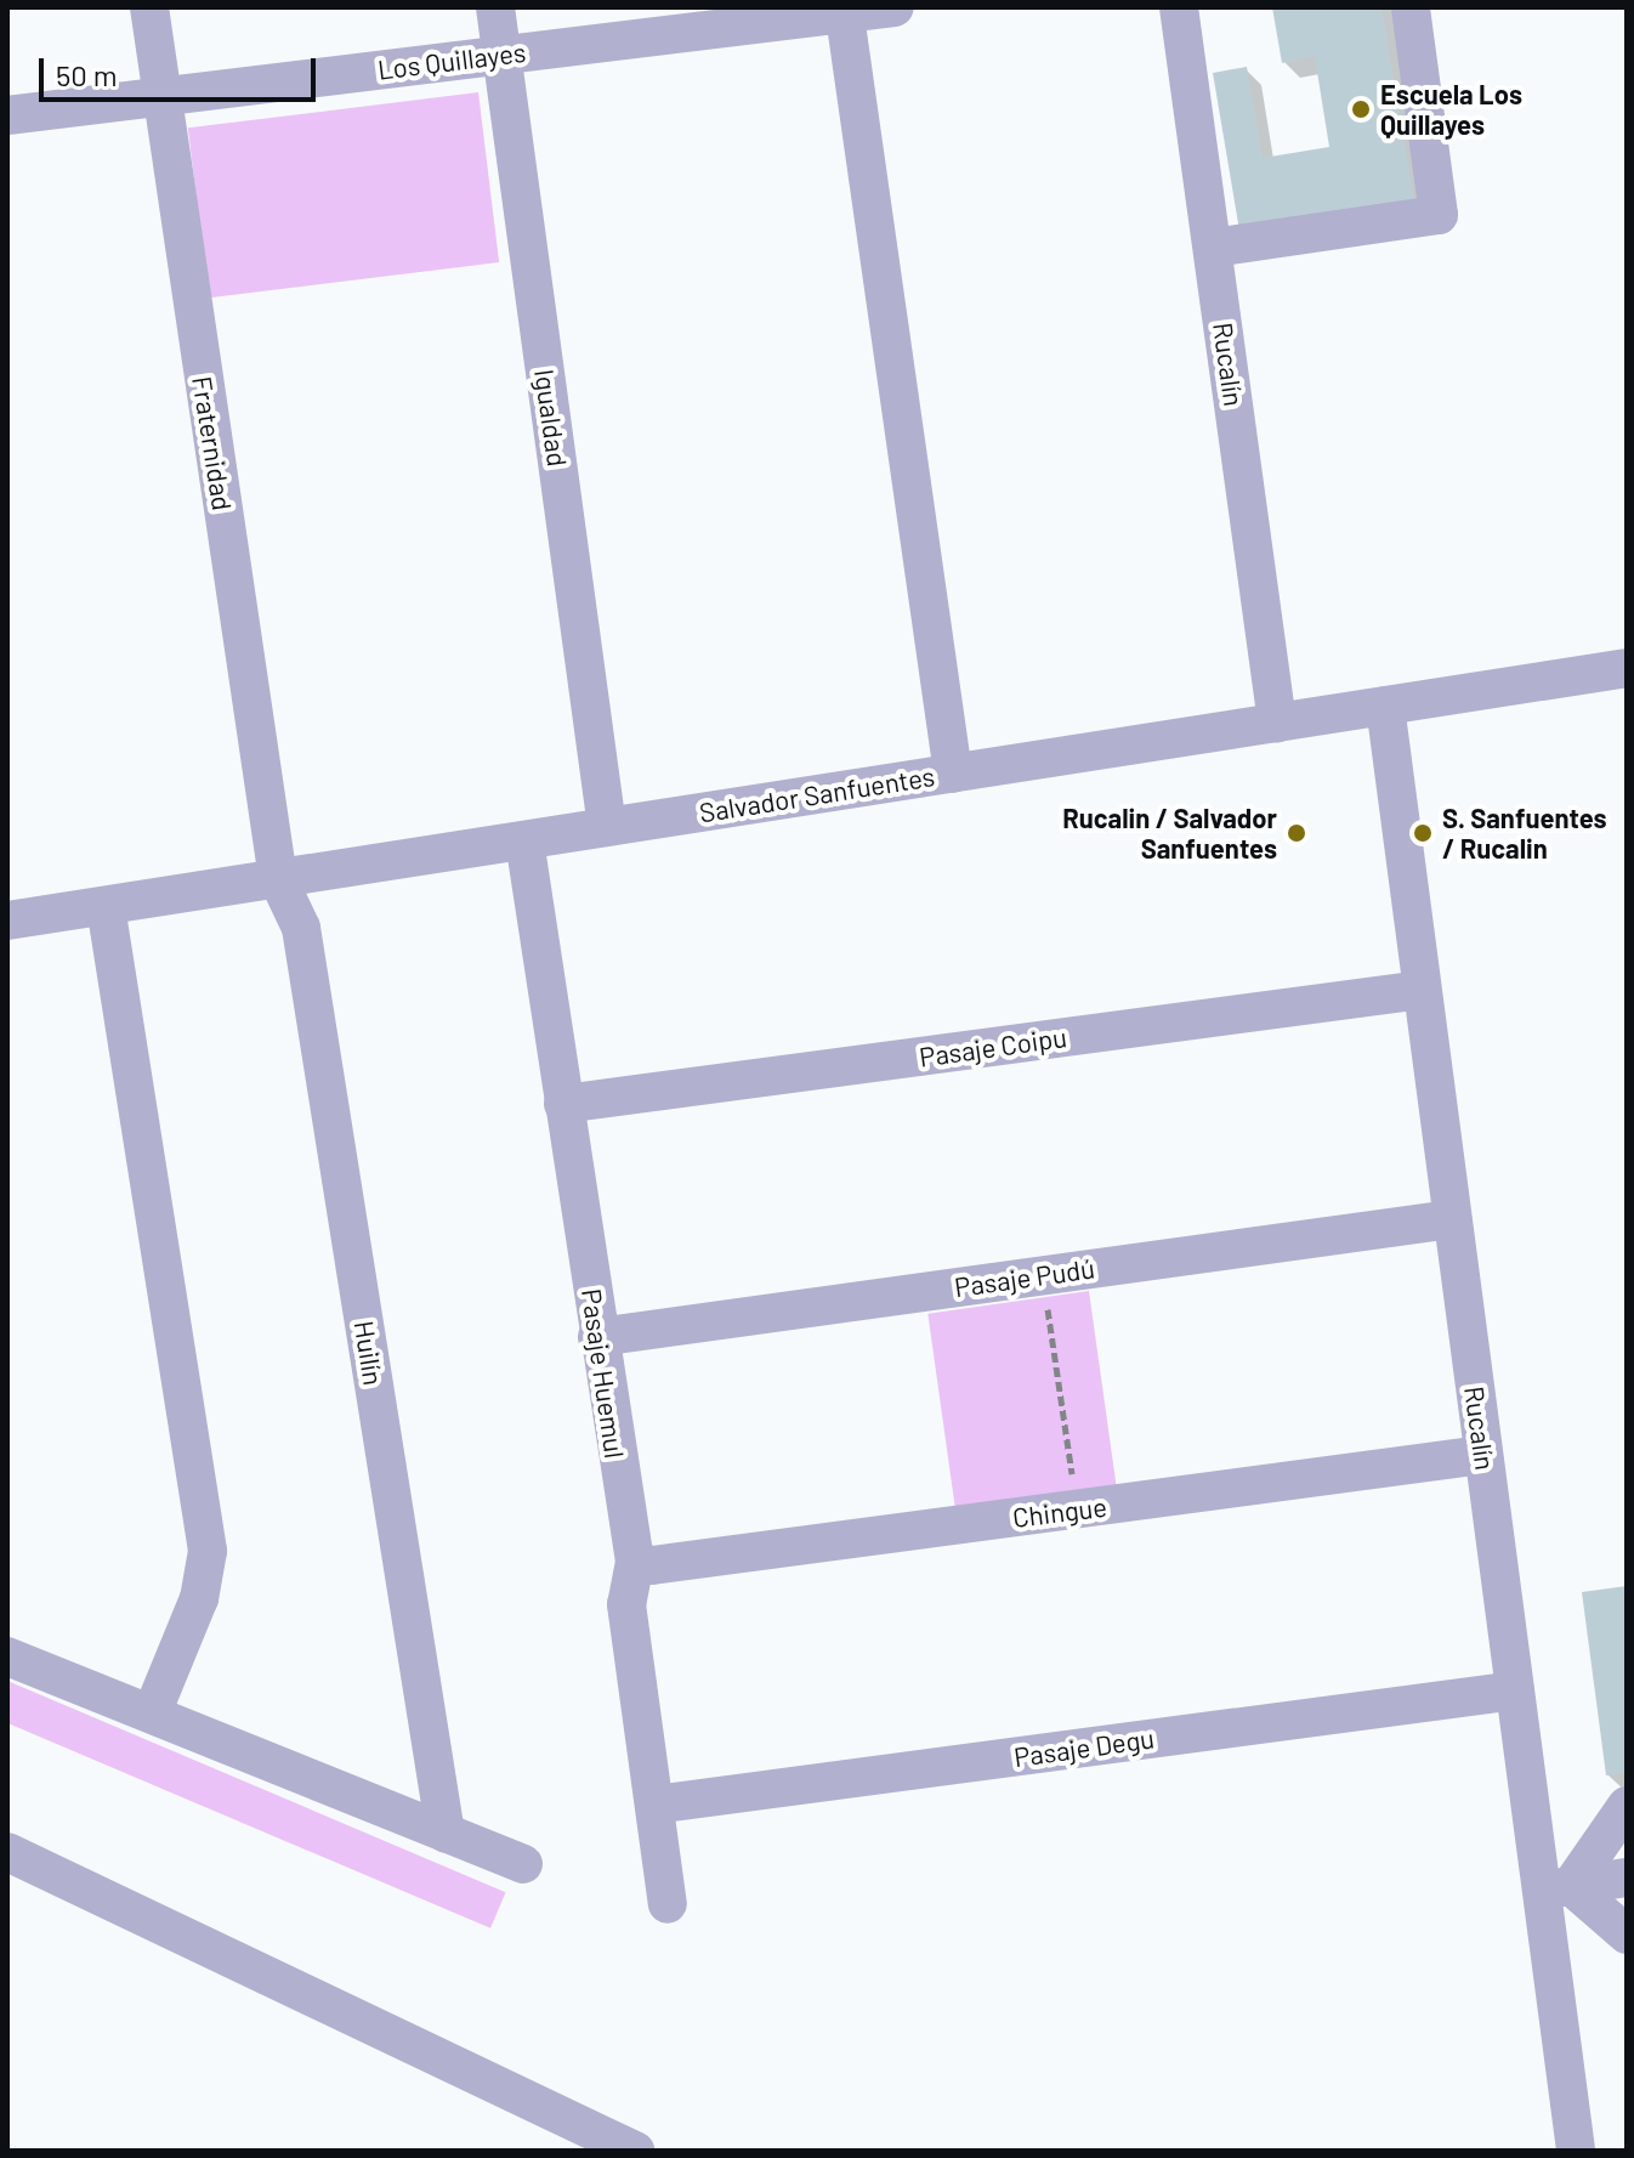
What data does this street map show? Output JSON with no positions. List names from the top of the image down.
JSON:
{
  "streets": {
    "street": [
      "Los Quillayes",
      "Rucalín",
      "Igualdad",
      "Fraternidad",
      "Salvador Sanfuentes",
      "Pasaje Coipu",
      "Pasaje Pudú",
      "Huilín",
      "Pasaje Huemul",
      "Chingue",
      "Pasaje Degu"
    ]
  },
  "crossings": [
    ["Los Quillayes", "Igualdad"],
    ["Los Quillayes", "Fraternidad"],
    ["Rucalín", "Salvador Sanfuentes"],
    ["Rucalín", "Pasaje Coipu"],
    ["Rucalín", "Pasaje Pudú"],
    ["Rucalín", "Chingue"],
    ["Rucalín", "Pasaje Degu"],
    ["Igualdad", "Salvador Sanfuentes"],
    ["Fraternidad", "Salvador Sanfuentes"],
    ["Fraternidad", "Huilín"],
    ["Salvador Sanfuentes", "Huilín"],
    ["Salvador Sanfuentes", "Pasaje Huemul"],
    ["Pasaje Coipu", "Pasaje Huemul"],
    ["Pasaje Pudú", "Pasaje Huemul"],
    ["Pasaje Huemul", "Chingue"],
    ["Pasaje Huemul", "Pasaje Degu"]
  ],
  "places": ["Escuela Los Quillayes", "Rucalin / Salvador Sanfuentes", "S. Sanfuentes / Rucalin"],
  "scale_bar": "50 m"
}
